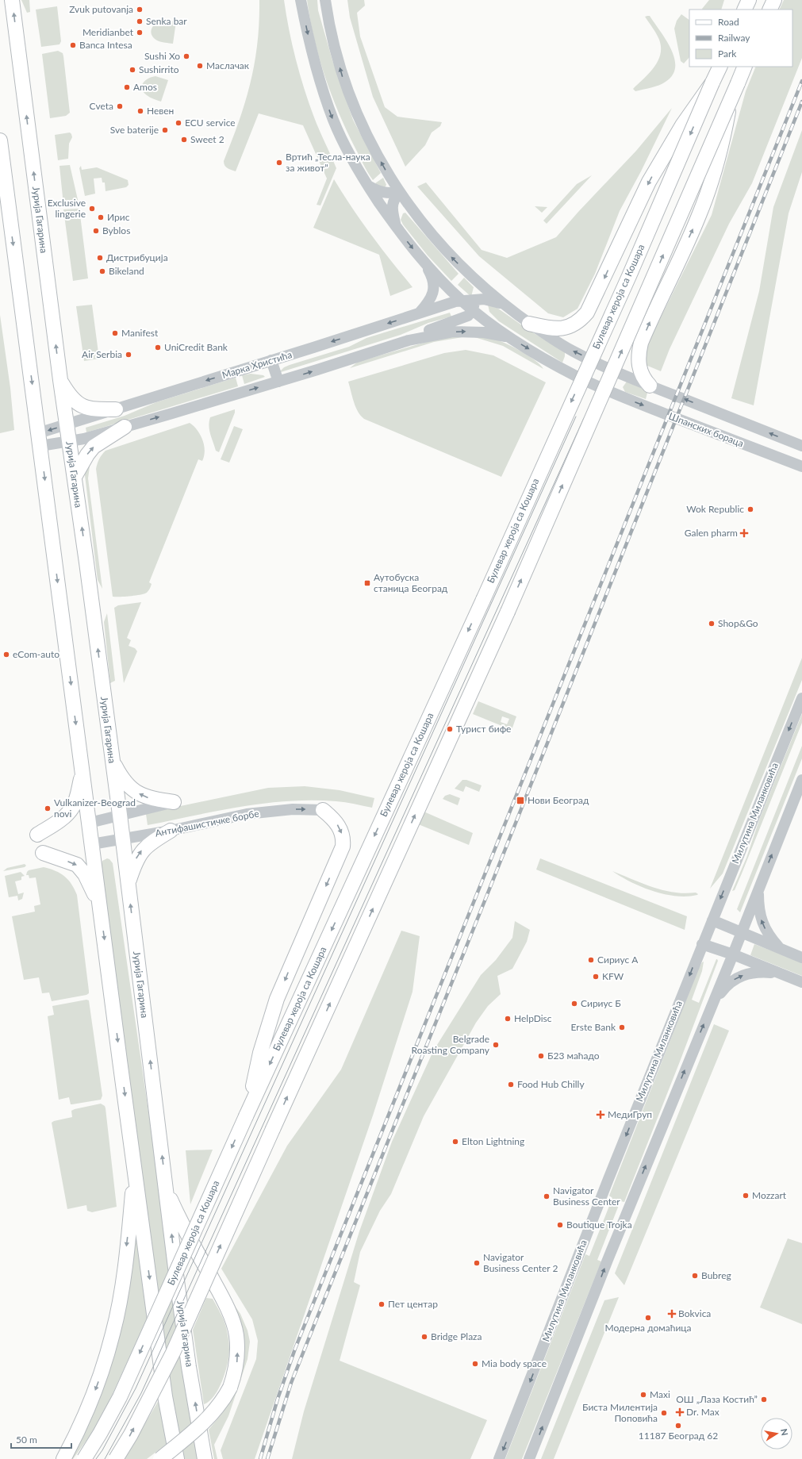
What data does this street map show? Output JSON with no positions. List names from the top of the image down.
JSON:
{
  "streets": {
    "main road": ["Јурија Гагарина", "Булевар хероја са Кошара"],
    "street": [
      "Марка Христића",
      "Шпанских бораца",
      "Милутина Миланковића",
      "Антифашистичке борбе"
    ]
  },
  "crossings": [
    ["Јурија Гагарина", "Марка Христића"],
    ["Јурија Гагарина", "Антифашистичке борбе"]
  ],
  "one_way": ["Антифашистичке борбе"],
  "places": {
    "other": [
      "Zvuk putovanja",
      "Senka bar",
      "Meridianbet",
      "Banca Intesa",
      "Sushi Xo",
      "Маслачак",
      "Sushirrito",
      "Amos",
      "Cveta",
      "Невен",
      "ECU service",
      "Sve baterije",
      "Sweet 2",
      "Вртић „Тесла-наука за живот”",
      "Exclusive lingerie",
      "Ирис",
      "Byblos",
      "Дистрибуција",
      "Bikeland",
      "Manifest",
      "UniCredit Bank",
      "Air Serbia",
      "Wok Republic",
      "Shop&Go",
      "eCom-auto",
      "Турист бифе",
      "Vulkanizer-Beograd novi",
      "Сириус А",
      "KFW",
      "Сириус Б",
      "HelpDisc",
      "Erste Bank",
      "Belgrade Roasting Company",
      "Б23 маћадо",
      "Food Hub Chilly",
      "Elton Lightning",
      "Mozzart",
      "Navigator Business Center",
      "Boutique Trojka",
      "Navigator Business Center 2",
      "Bubreg",
      "Пет центар",
      "Модерна домаћица",
      "Bridge Plaza",
      "Mia body space",
      "Maxi",
      "ОШ „Лаза Костић”",
      "Биста Милентија Поповића",
      "11187 Београд 62"
    ],
    "health": [
      "Galen pharm",
      "МедиГруп",
      "Bokvica",
      "Dr. Max"
    ],
    "transit": ["Аутобуска станица Београд", "Нови Београд"]
  },
  "legend": ["Road", "Railway", "Park"],
  "scale_bar": "50 m",
  "north": "right"
}
